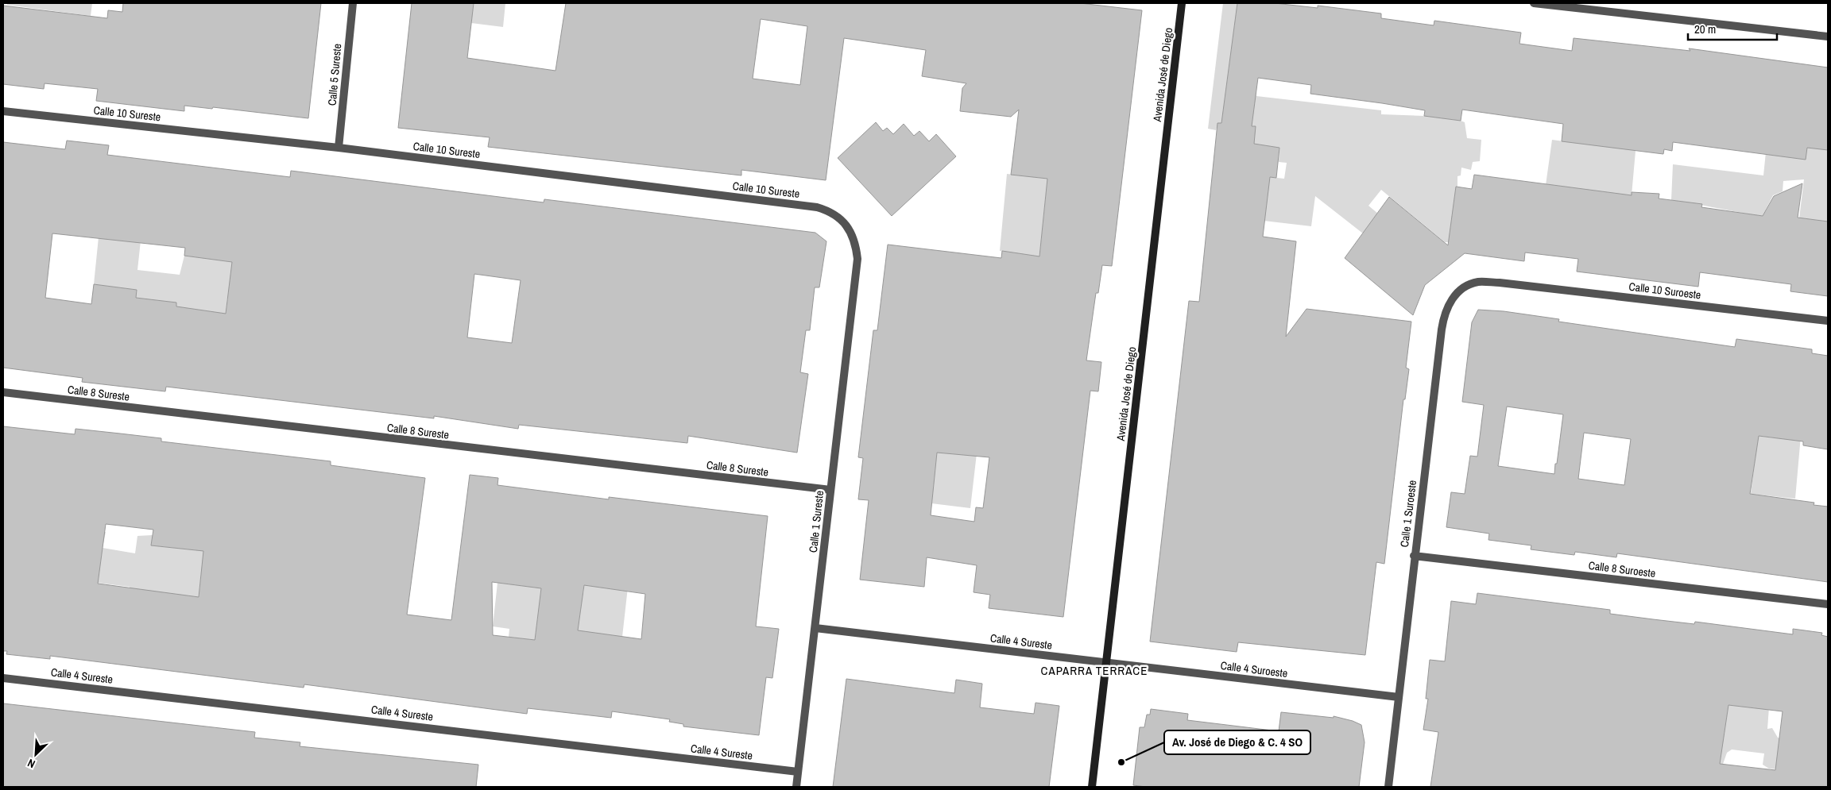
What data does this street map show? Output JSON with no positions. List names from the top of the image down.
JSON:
{
  "streets": {
    "main road": ["Avenida José de Diego"],
    "street": [
      "Calle 5 Sureste",
      "Calle 10 Sureste",
      "Calle 10 Suroeste",
      "Calle 8 Sureste",
      "Calle 1 Suroeste",
      "Calle 1 Sureste",
      "Calle 8 Suroeste",
      "Calle 4 Sureste",
      "Calle 4 Suroeste"
    ]
  },
  "crossings": [
    ["Calle 5 Sureste", "Calle 10 Sureste"],
    ["Avenida José de Diego", "Calle 4 Sureste"],
    ["Avenida José de Diego", "Calle 4 Suroeste"],
    ["Calle 10 Sureste", "Calle 1 Sureste"],
    ["Calle 10 Suroeste", "Calle 1 Suroeste"],
    ["Calle 8 Sureste", "Calle 1 Sureste"],
    ["Calle 1 Suroeste", "Calle 8 Suroeste"],
    ["Calle 1 Suroeste", "Calle 4 Suroeste"],
    ["Calle 1 Sureste", "Calle 4 Sureste"],
    ["Calle 4 Sureste", "Calle 4 Suroeste"]
  ],
  "districts": ["CAPARRA TERRACE"],
  "places": ["Av. José de Diego & C. 4 SO"],
  "scale_bar": "20 m",
  "north": "bottom left"
}
